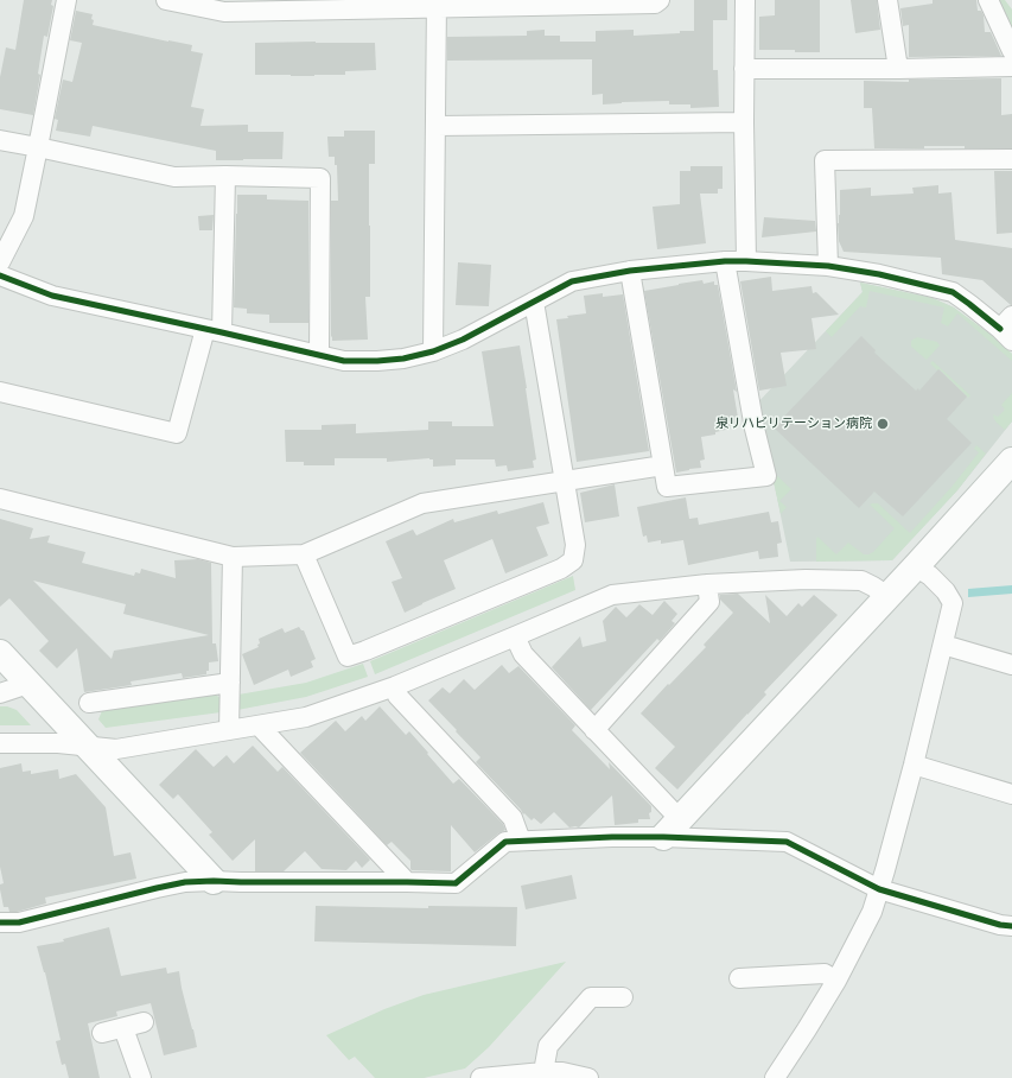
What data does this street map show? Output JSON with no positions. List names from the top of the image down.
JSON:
{
  "places": ["泉リハビリテーション病院"]
}
